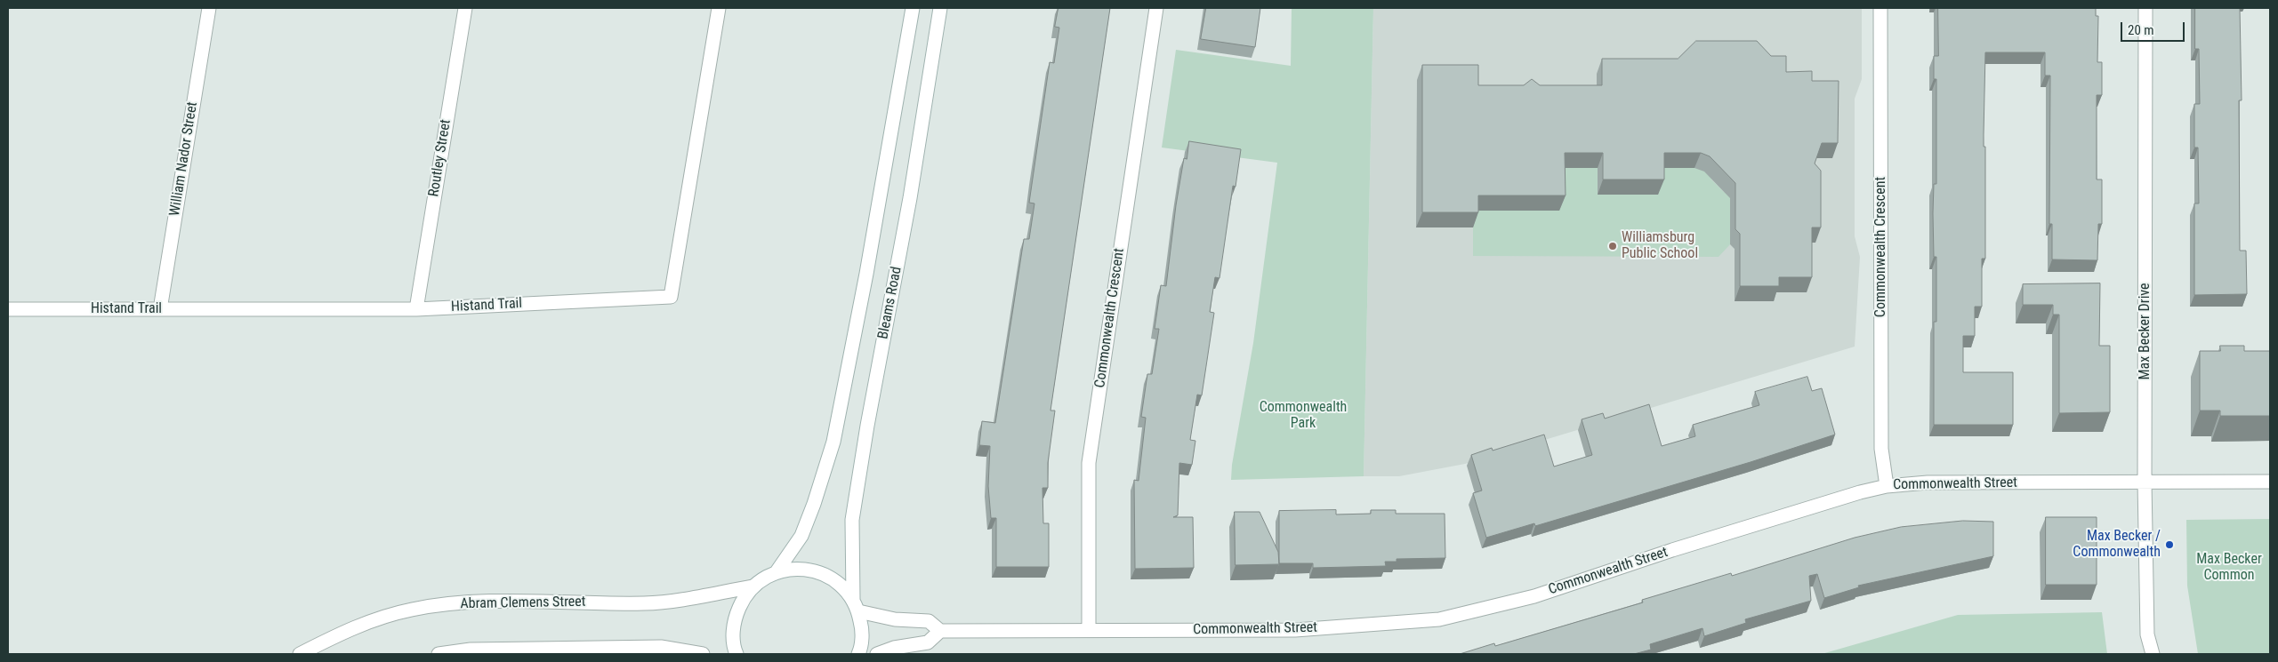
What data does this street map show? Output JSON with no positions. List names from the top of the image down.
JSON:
{
  "streets": {
    "street": [
      "Routley Street",
      "William Nador Street",
      "Commonwealth Crescent",
      "Bleams Road",
      "Histand Trail",
      "Max Becker Drive",
      "Commonwealth Street",
      "Abram Clemens Street"
    ]
  },
  "crossings": [
    ["Routley Street", "Histand Trail"],
    ["William Nador Street", "Histand Trail"],
    ["Commonwealth Crescent", "Commonwealth Street"],
    ["Bleams Road", "Commonwealth Street"],
    ["Max Becker Drive", "Commonwealth Street"]
  ],
  "parks": ["Commonwealth Park", "Max Becker Common"],
  "places": ["Williamsburg Public School", "Max Becker / Commonwealth"],
  "scale_bar": "20 m"
}
